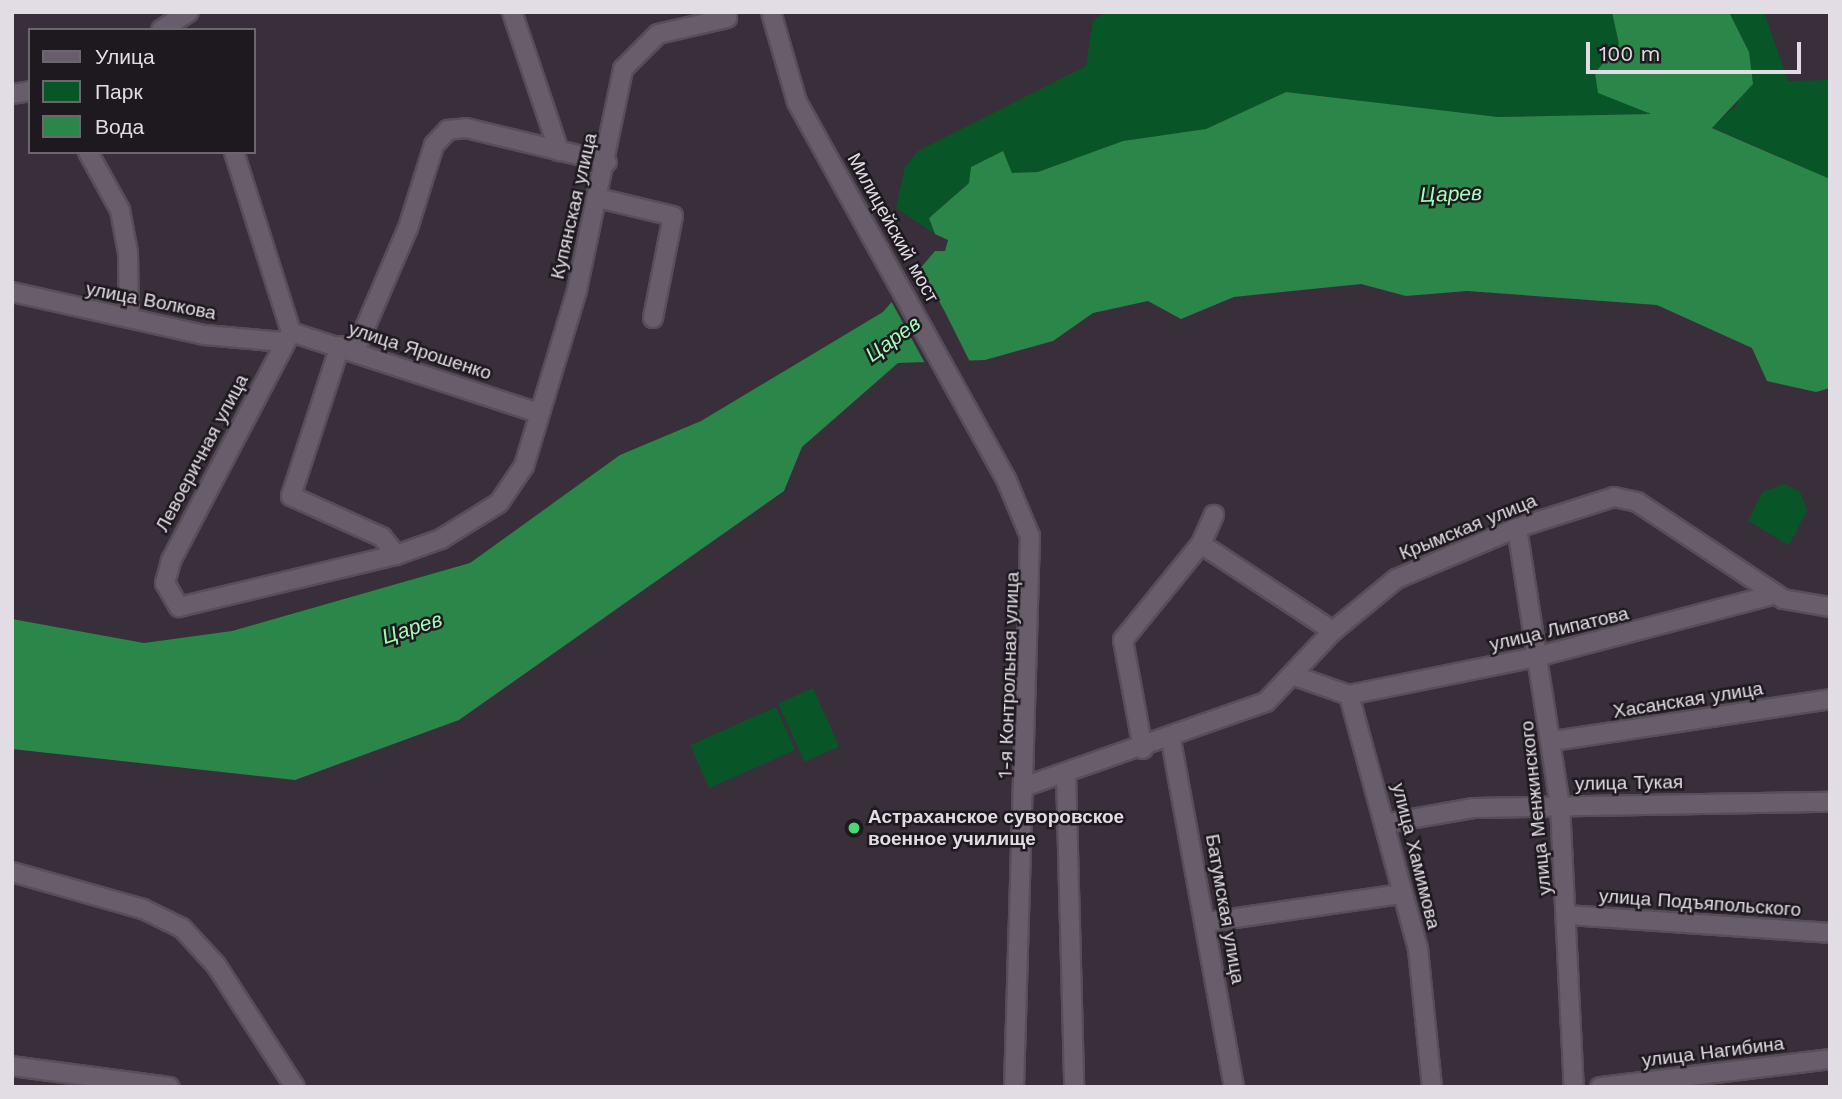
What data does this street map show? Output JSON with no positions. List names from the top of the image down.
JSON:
{
  "streets": {
    "street": [
      "Купянская улица",
      "Милицейский мост",
      "улица Волкова",
      "улица Ярошенко",
      "Левоеричная улица",
      "Крымская улица",
      "улица Липатова",
      "1-я Контрольная улица",
      "Хасанская улица",
      "улица Тукая",
      "улица Менжинского",
      "улица Хамимова",
      "улица Подъяпольского",
      "Батумская улица",
      "улица Нагибина"
    ]
  },
  "crossings": [
    ["Купянская улица", "улица Ярошенко"],
    ["Купянская улица", "Левоеричная улица"],
    ["Милицейский мост", "1-я Контрольная улица"],
    ["улица Волкова", "улица Ярошенко"],
    ["улица Волкова", "Левоеричная улица"],
    ["улица Ярошенко", "Левоеричная улица"],
    ["Крымская улица", "улица Липатова"],
    ["Крымская улица", "1-я Контрольная улица"],
    ["Крымская улица", "улица Менжинского"],
    ["Крымская улица", "Батумская улица"],
    ["улица Липатова", "улица Менжинского"],
    ["улица Липатова", "улица Хамимова"],
    ["Хасанская улица", "улица Менжинского"],
    ["улица Тукая", "улица Менжинского"],
    ["улица Тукая", "улица Хамимова"],
    ["улица Менжинского", "улица Подъяпольского"]
  ],
  "water": ["Царев"],
  "places": ["Астраханское суворовское военное училище"],
  "legend": ["Улица", "Парк", "Вода"],
  "scale_bar": "100 m"
}
